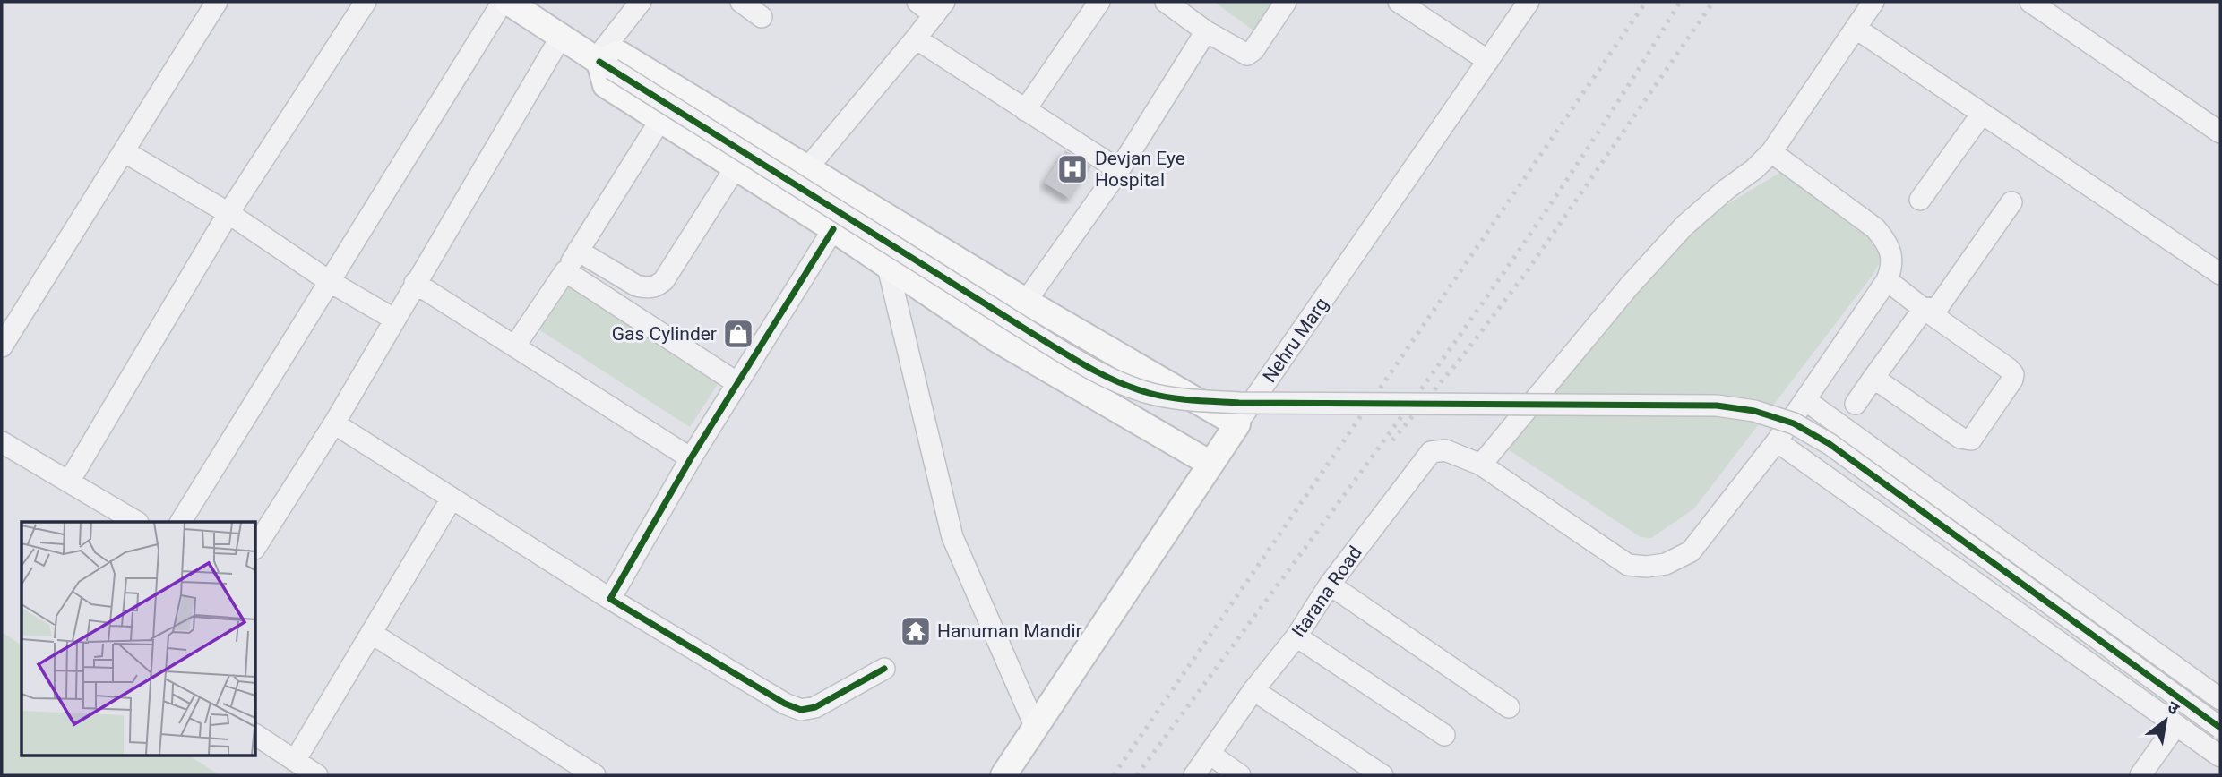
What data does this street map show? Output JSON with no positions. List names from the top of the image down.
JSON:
{
  "streets": {
    "main road": ["Nehru Marg"],
    "street": ["Itarana Road"]
  },
  "places": {
    "hospital": ["Devjan Eye Hospital"],
    "shop": ["Gas Cylinder"],
    "temple": ["Hanuman Mandir"]
  },
  "north": "top right"
}
